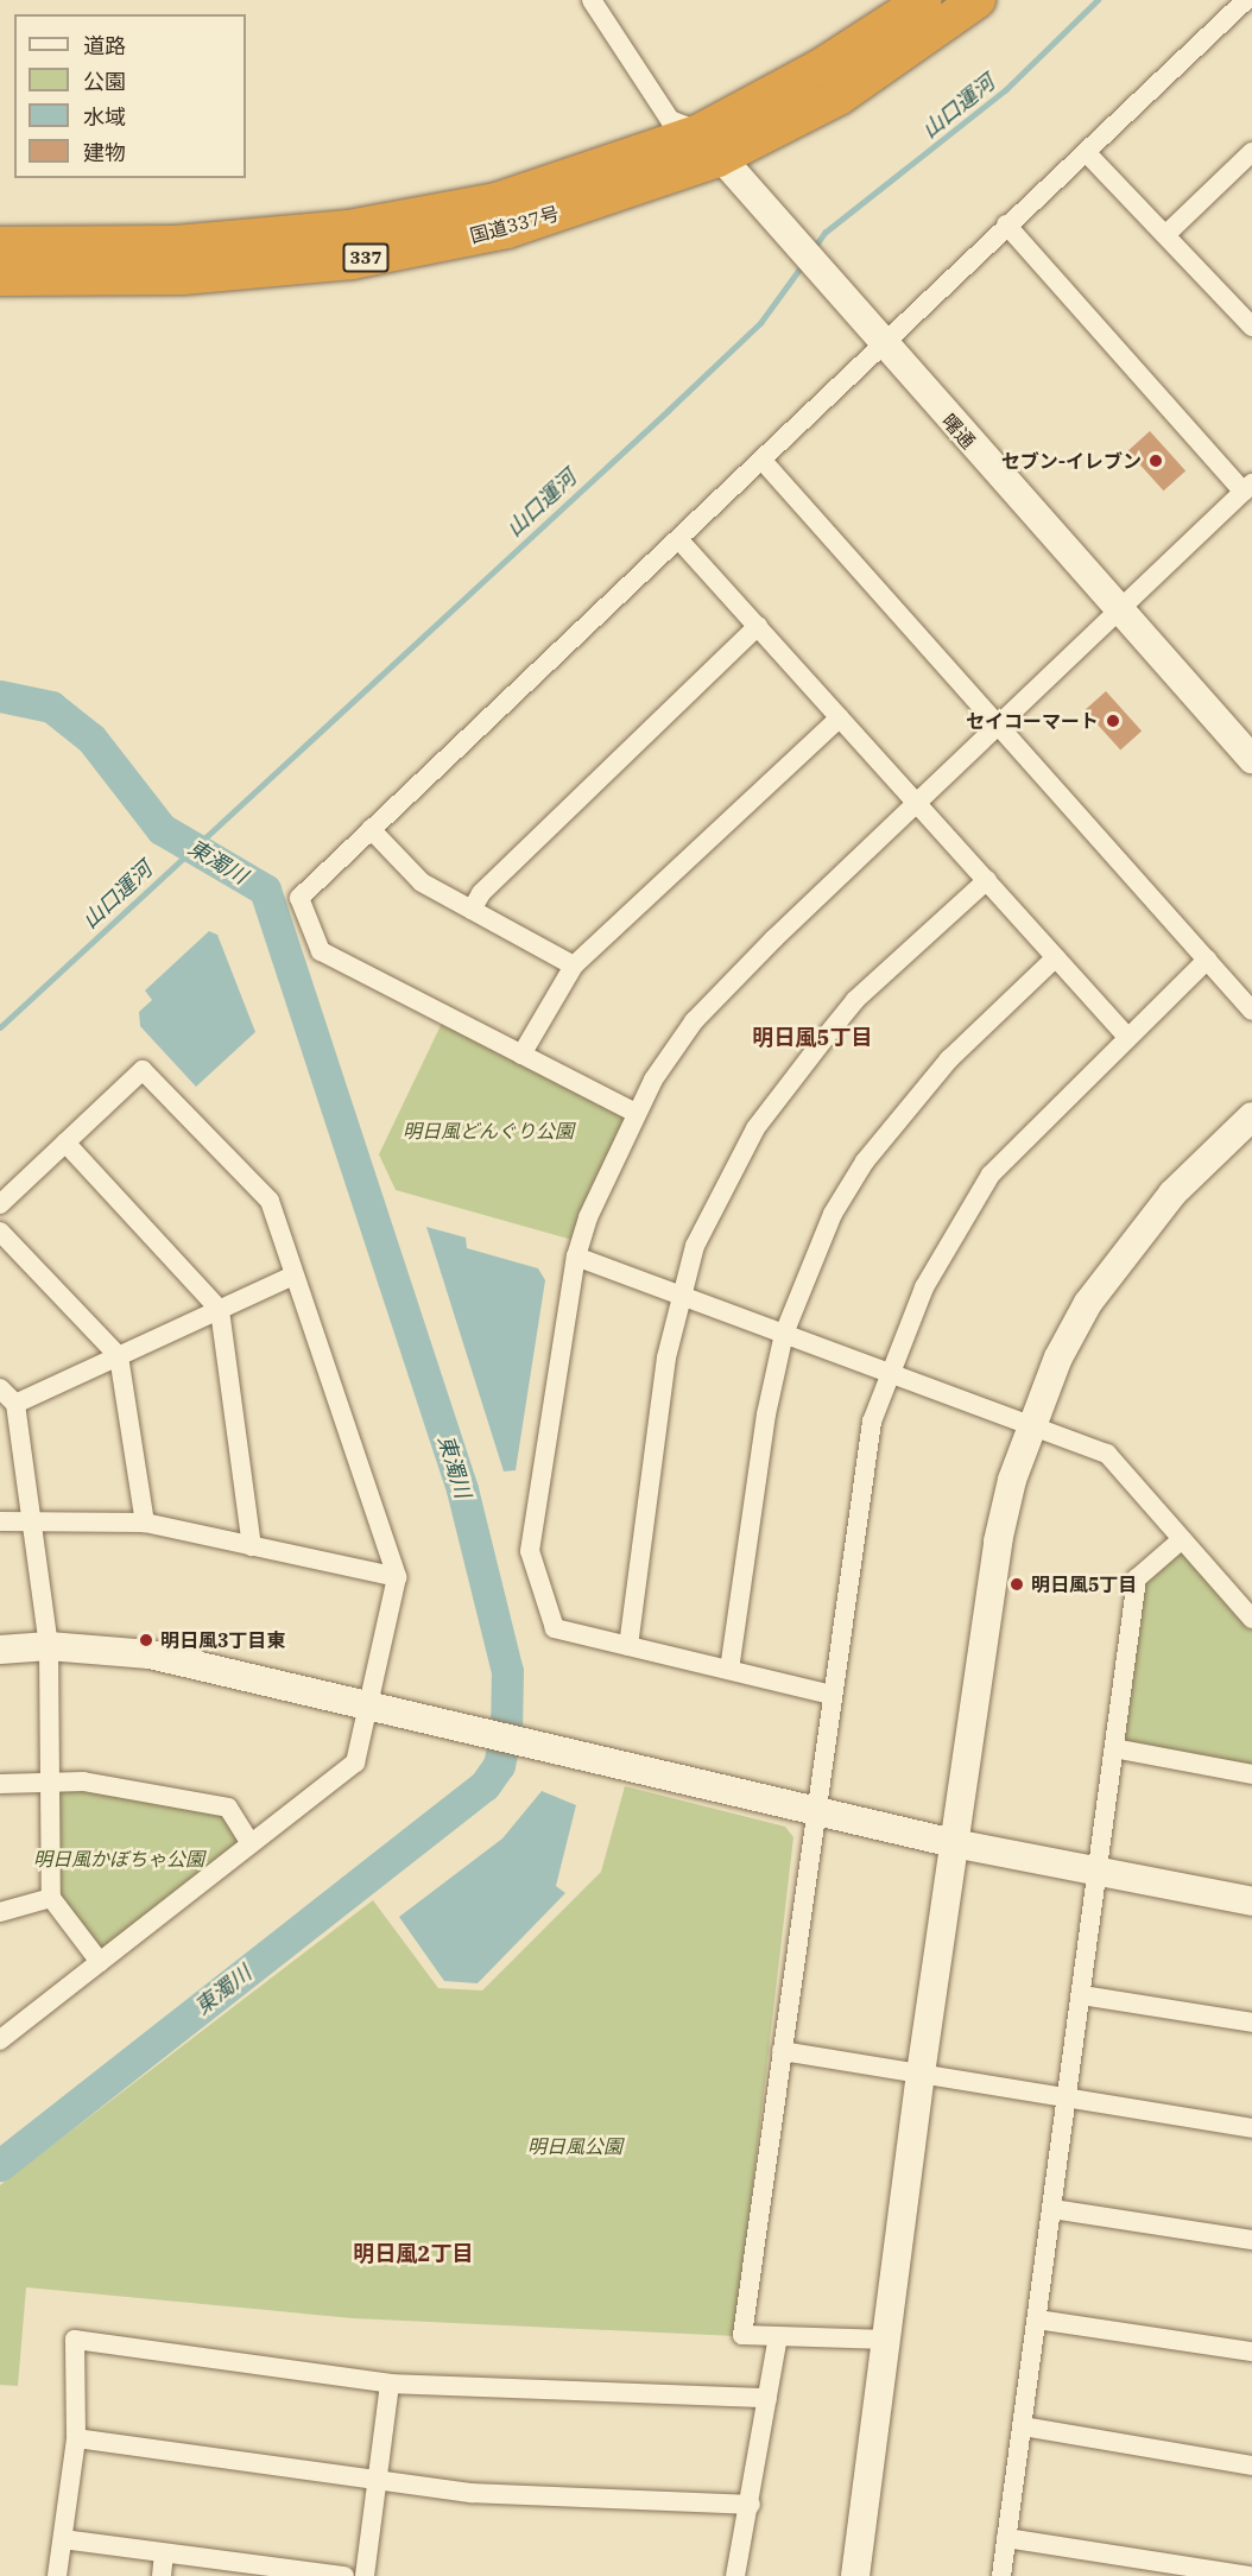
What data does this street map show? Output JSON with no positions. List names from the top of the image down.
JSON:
{
  "streets": {
    "highway": ["国道337号", "337"],
    "street": ["曙通"]
  },
  "crossings": [
    ["国道337号", "曙通"]
  ],
  "districts": ["明日風5丁目", "明日風2丁目"],
  "water": ["山口運河", "東濁川"],
  "parks": ["明日風どんぐり公園", "明日風かぼちゃ公園", "明日風公園"],
  "places": [
    "セブン-イレブン",
    "セイコーマート",
    "明日風5丁目",
    "明日風3丁目東"
  ],
  "legend": [
    "道路",
    "公園",
    "水域",
    "建物"
  ]
}
